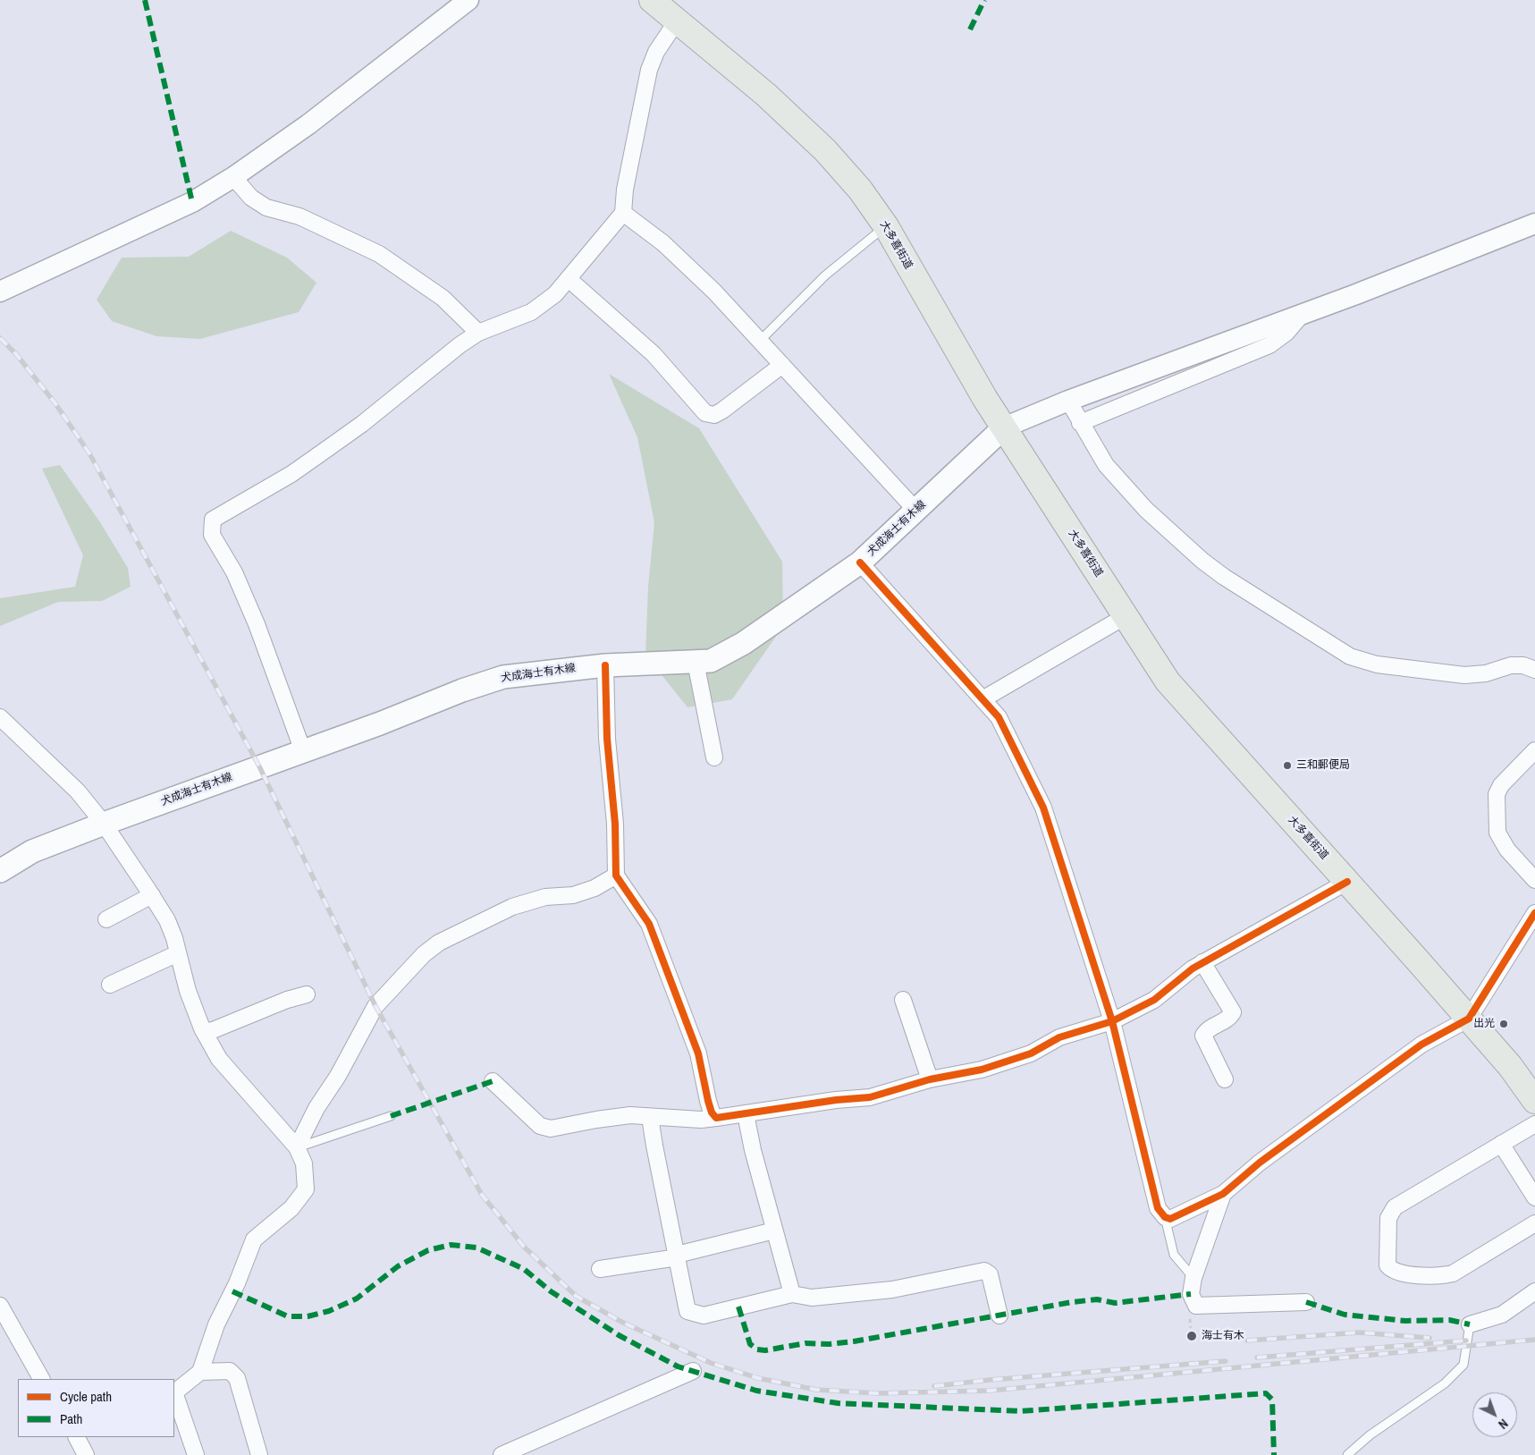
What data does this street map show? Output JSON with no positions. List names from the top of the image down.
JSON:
{
  "streets": {
    "highway": ["大多喜街道"],
    "main road": ["犬成海士有木線"]
  },
  "crossings": [
    ["大多喜街道", "犬成海士有木線"]
  ],
  "places": ["三和郵便局", "出光", "海士有木"],
  "legend": ["Cycle path", "Path"],
  "north": "bottom right"
}
